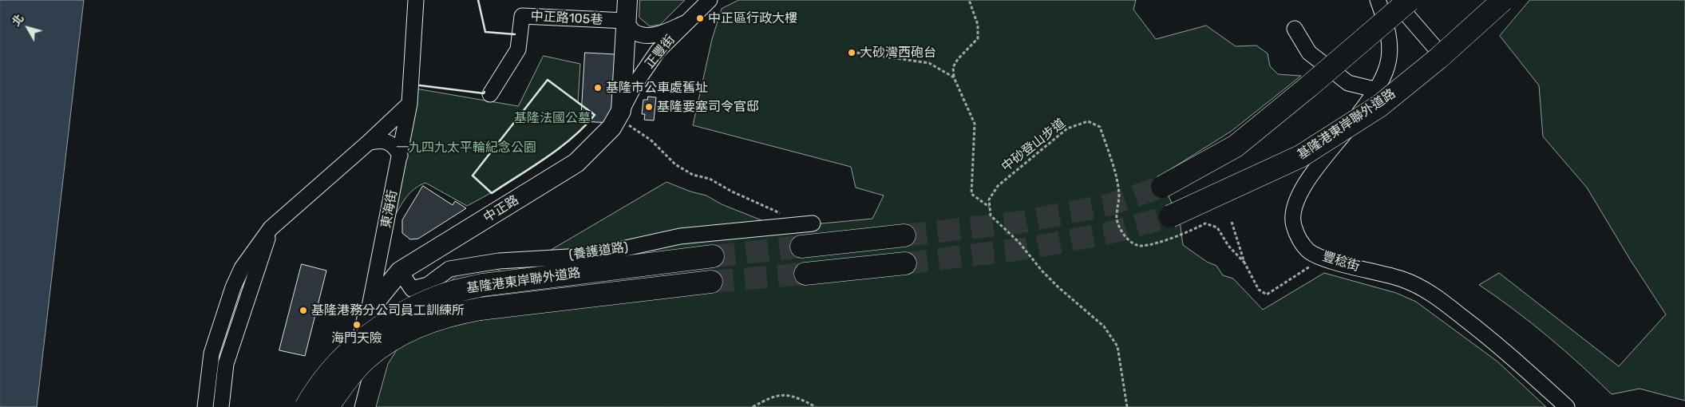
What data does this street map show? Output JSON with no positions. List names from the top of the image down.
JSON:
{
  "streets": {
    "highway": ["基隆港東岸聯外道路"],
    "main road": ["中正路"],
    "street": [
      "中正路105巷",
      "正豐街",
      "東海街",
      "(養護道路)",
      "豐稔街"
    ],
    "path": ["中砂登山步道"]
  },
  "crossings": [
    ["正豐街", "中正路"],
    ["東海街", "中正路"],
    ["中正路", "(養護道路)"]
  ],
  "parks": ["基隆法國公墓", "一九四九太平輪紀念公園"],
  "places": [
    "中正區行政大樓",
    "大砂灣西砲台",
    "基隆市公車處舊址",
    "基隆要塞司令官邸",
    "基隆港務分公司員工訓練所",
    "海門天險"
  ],
  "north": "top left"
}
